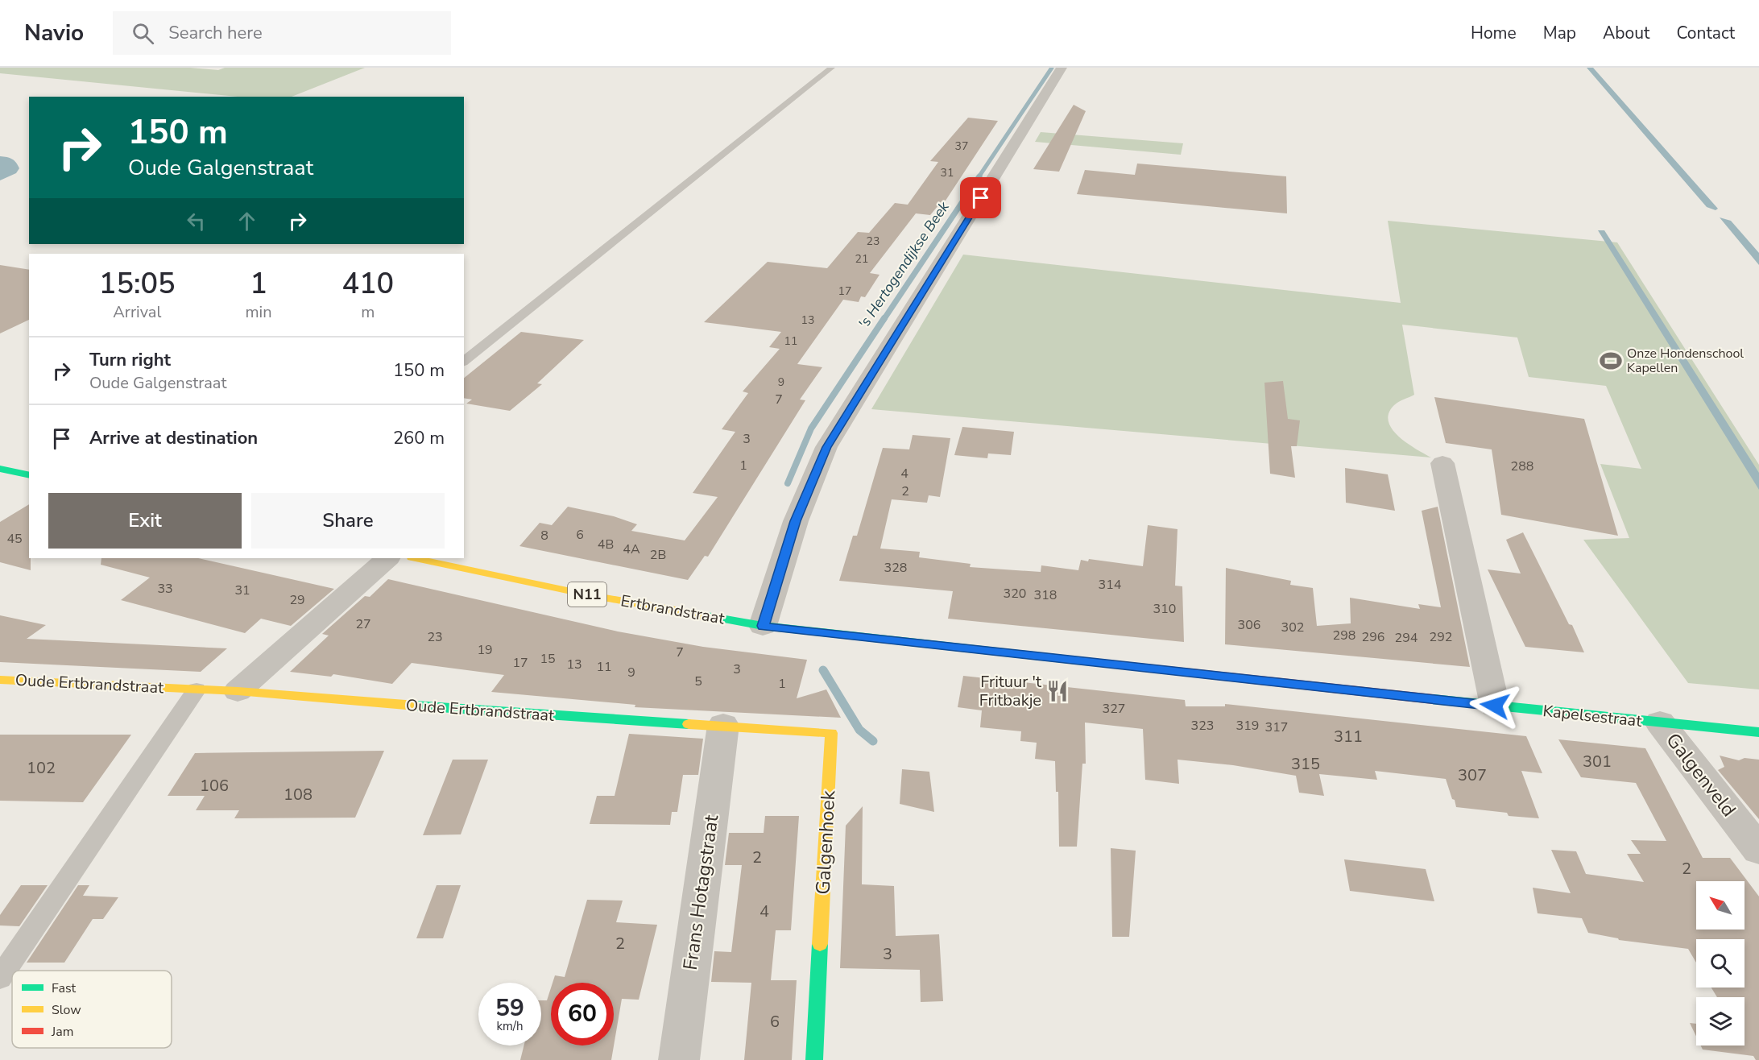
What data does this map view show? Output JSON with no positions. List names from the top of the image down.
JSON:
{
  "streets": {
    "main road": [
      "N11",
      "Ertbrandstraat",
      "Oude Ertbrandstraat",
      "Kapelsestraat",
      "Galgenhoek"
    ],
    "street": ["Galgenveld", "Frans Hotagstraat"]
  },
  "crossings": [
    ["Ertbrandstraat", "Kapelsestraat"],
    ["Oude Ertbrandstraat", "Galgenhoek"],
    ["Oude Ertbrandstraat", "Frans Hotagstraat"],
    ["Kapelsestraat", "Galgenveld"],
    ["Galgenhoek", "Frans Hotagstraat"]
  ],
  "water": ["'s Hertogendijkse Beek"],
  "places": {
    "sports": ["Onze Hondenschool Kapellen"],
    "restaurant": ["Frituur 't Fritbakje"]
  },
  "house_numbers": [
    "37",
    "31",
    "23",
    "21",
    "17",
    "13",
    "11",
    "9",
    "7",
    "3",
    "1",
    "288",
    "4",
    "2",
    "6",
    "8",
    "45",
    "4B",
    "4A",
    "2B",
    "328",
    "314",
    "33",
    "31",
    "320",
    "318",
    "29",
    "310",
    "27",
    "306",
    "302",
    "298",
    "23",
    "296",
    "292",
    "294",
    "19",
    "7",
    "15",
    "17",
    "13",
    "11",
    "3",
    "9",
    "5",
    "1",
    "327",
    "323",
    "319",
    "317",
    "311",
    "301",
    "315",
    "102",
    "307",
    "106",
    "108",
    "2",
    "2",
    "4",
    "2",
    "3",
    "6"
  ],
  "legend": ["Fast", "Slow", "Jam"],
  "north": "top left",
  "page": {
    "header": "Navio",
    "search": "Search here",
    "nav": [
      "Home",
      "Map",
      "About",
      "Contact"
    ],
    "turn": ["150 m", "Oude Galgenstraat"],
    "eta": [
      "15:05",
      "Arrival",
      "1",
      "min",
      "410",
      "m"
    ],
    "list": [
      {
        "name": "Turn right",
        "note": "Oude Galgenstraat",
        "value": "150 m"
      },
      {
        "name": "Arrive at destination",
        "value": "260 m"
      }
    ],
    "buttons": ["Exit", "Share"],
    "speed": "59 km/h",
    "limit": "60"
  }
}
